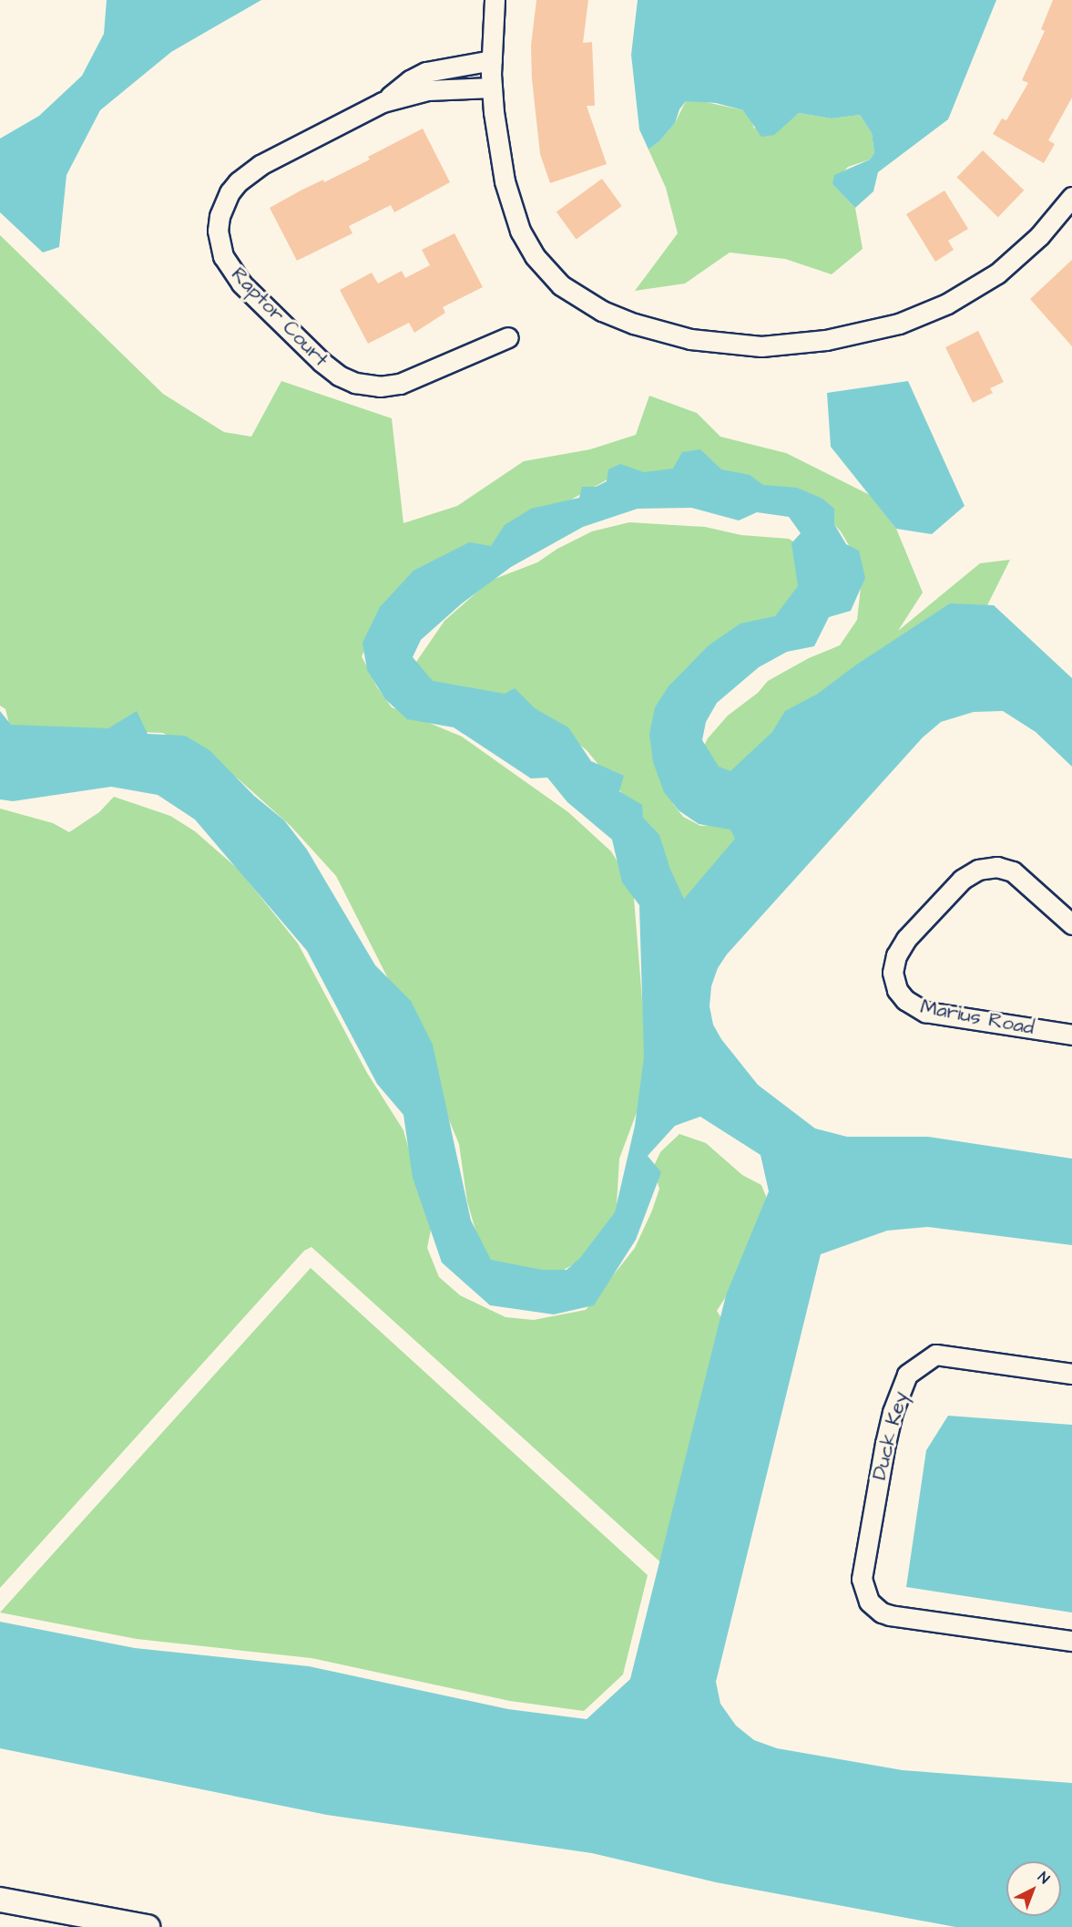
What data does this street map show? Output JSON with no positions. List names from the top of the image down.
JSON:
{
  "streets": {
    "street": ["Raptor Court", "Marius Road", "Duck Key"]
  },
  "north": "top right"
}
